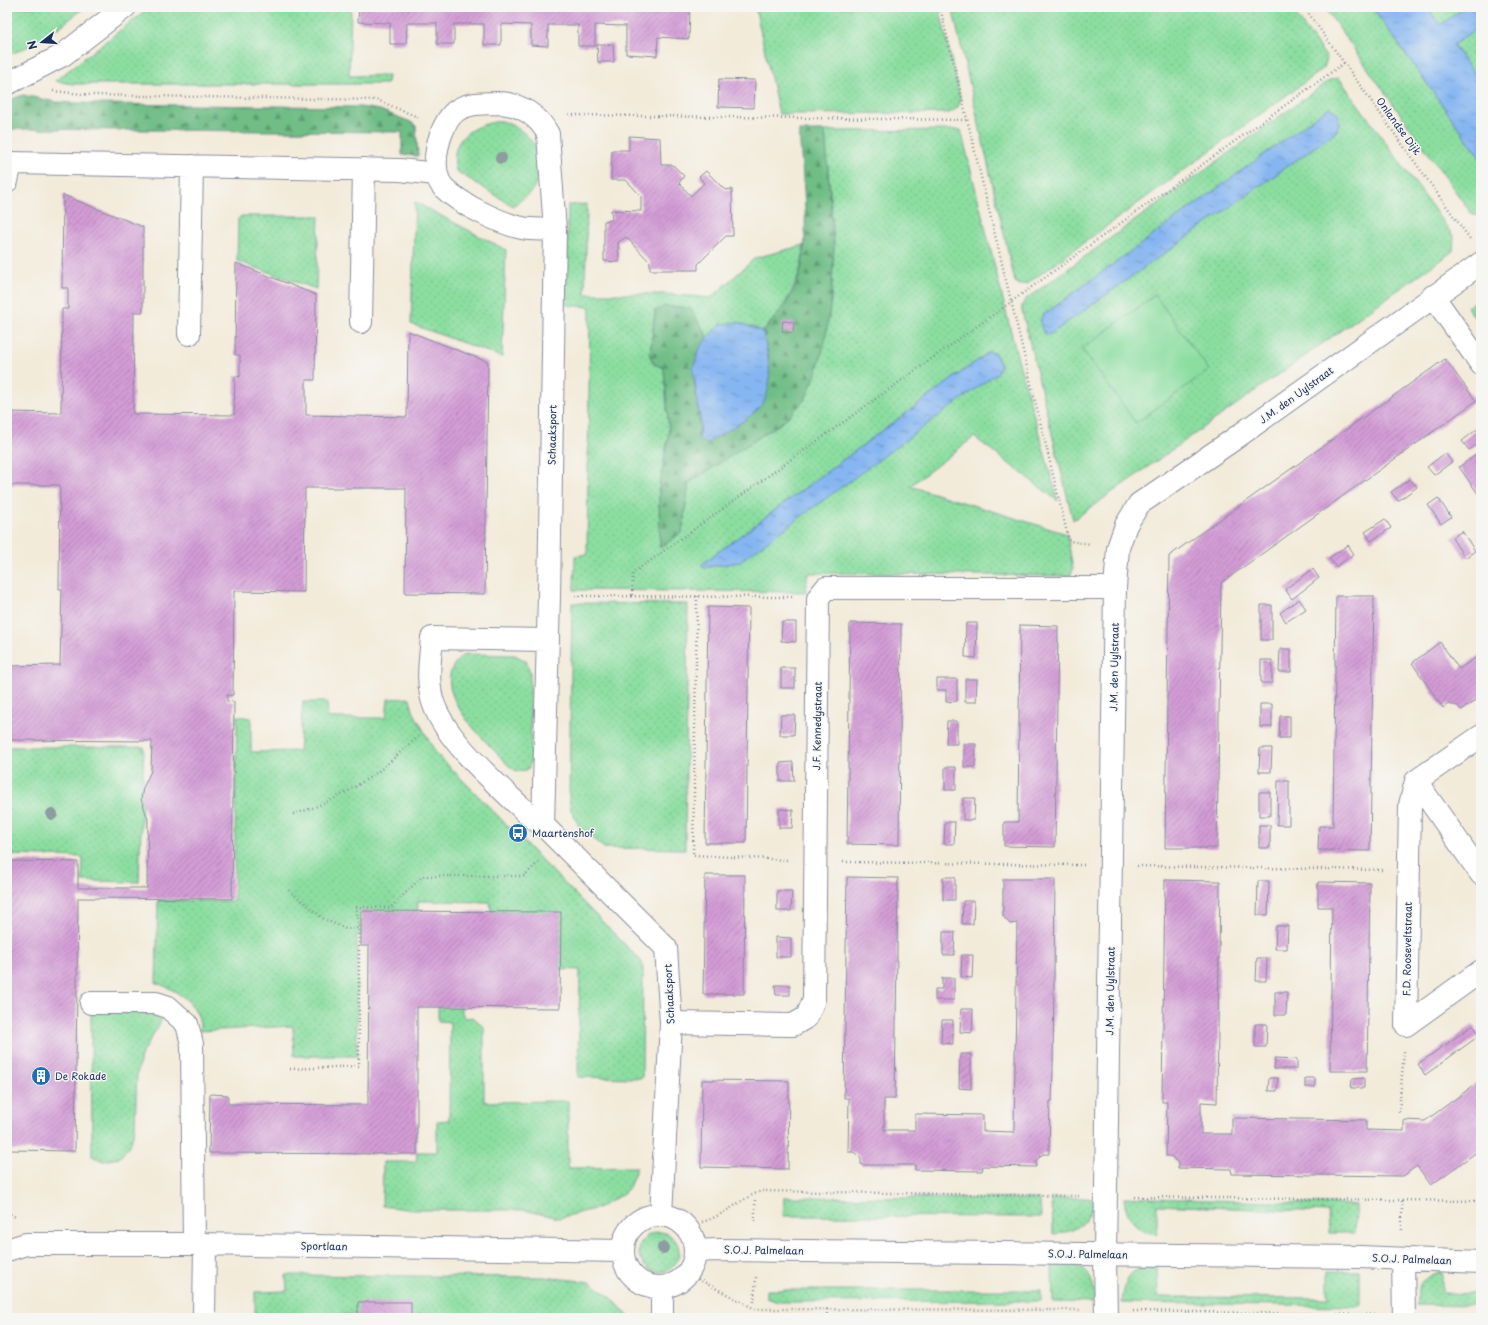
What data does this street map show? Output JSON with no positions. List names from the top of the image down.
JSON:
{
  "streets": {
    "street": [
      "J.M. den Uylstraat",
      "Schaaksport",
      "J.F. Kennedystraat",
      "F.D. Rooseveltstraat",
      "Sportlaan",
      "S.O.J. Palmelaan"
    ],
    "path": ["Onlandse Dijk"]
  },
  "crossings": [
    ["J.M. den Uylstraat", "S.O.J. Palmelaan"],
    ["Schaaksport", "J.F. Kennedystraat"],
    ["Schaaksport", "Sportlaan"],
    ["Schaaksport", "S.O.J. Palmelaan"],
    ["Sportlaan", "S.O.J. Palmelaan"]
  ],
  "places": {
    "bus stop": ["Maartenshof"],
    "building": ["De Rokade"]
  },
  "north": "left"
}
